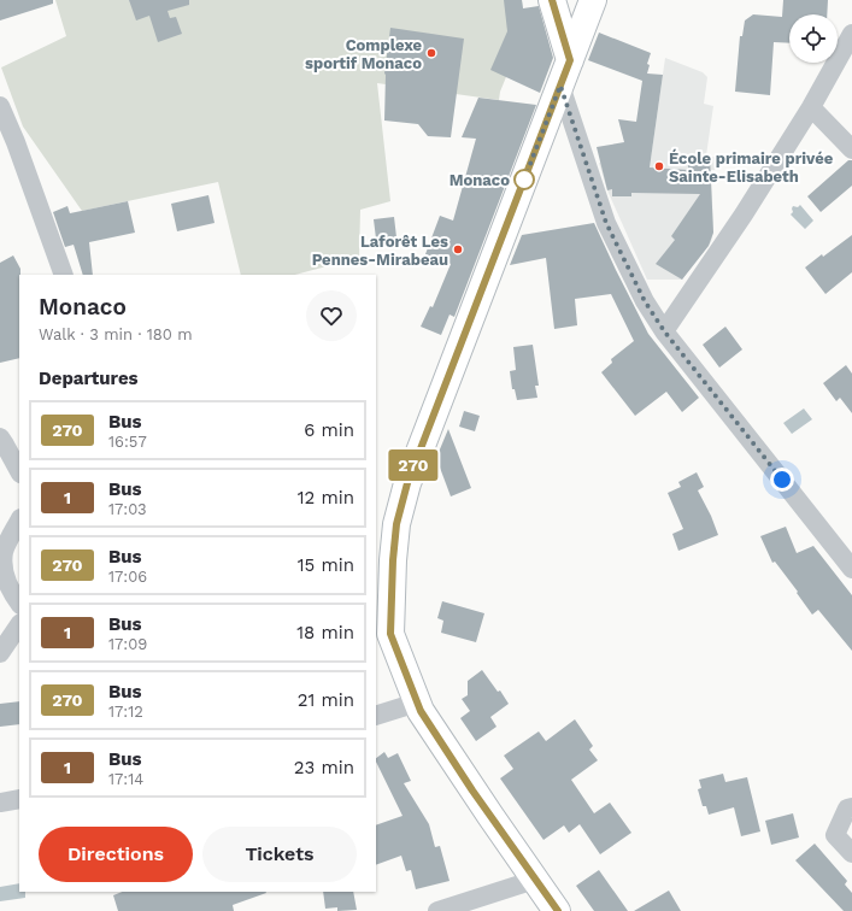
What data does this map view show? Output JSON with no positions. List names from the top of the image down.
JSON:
{
  "places": [
    "Complexe sportif Monaco",
    "École primaire privée Sainte-Elisabeth",
    "Monaco",
    "Laforêt Les Pennes-Mirabeau"
  ],
  "lines": ["bus line 270"],
  "page": {
    "on_map": "270",
    "heading": [
      ["Monaco", "Walk · 3 min · 180 m"],
      "Departures"
    ],
    "list": [
      {
        "mark": "270",
        "name": "Bus",
        "note": "16:57",
        "value": "6 min"
      },
      {
        "mark": "1",
        "name": "Bus",
        "note": "17:03",
        "value": "12 min"
      },
      {
        "mark": "270",
        "name": "Bus",
        "note": "17:06",
        "value": "15 min"
      },
      {
        "mark": "1",
        "name": "Bus",
        "note": "17:09",
        "value": "18 min"
      },
      {
        "mark": "270",
        "name": "Bus",
        "note": "17:12",
        "value": "21 min"
      },
      {
        "mark": "1",
        "name": "Bus",
        "note": "17:14",
        "value": "23 min"
      }
    ],
    "buttons": ["Directions", "Tickets"]
  }
}
